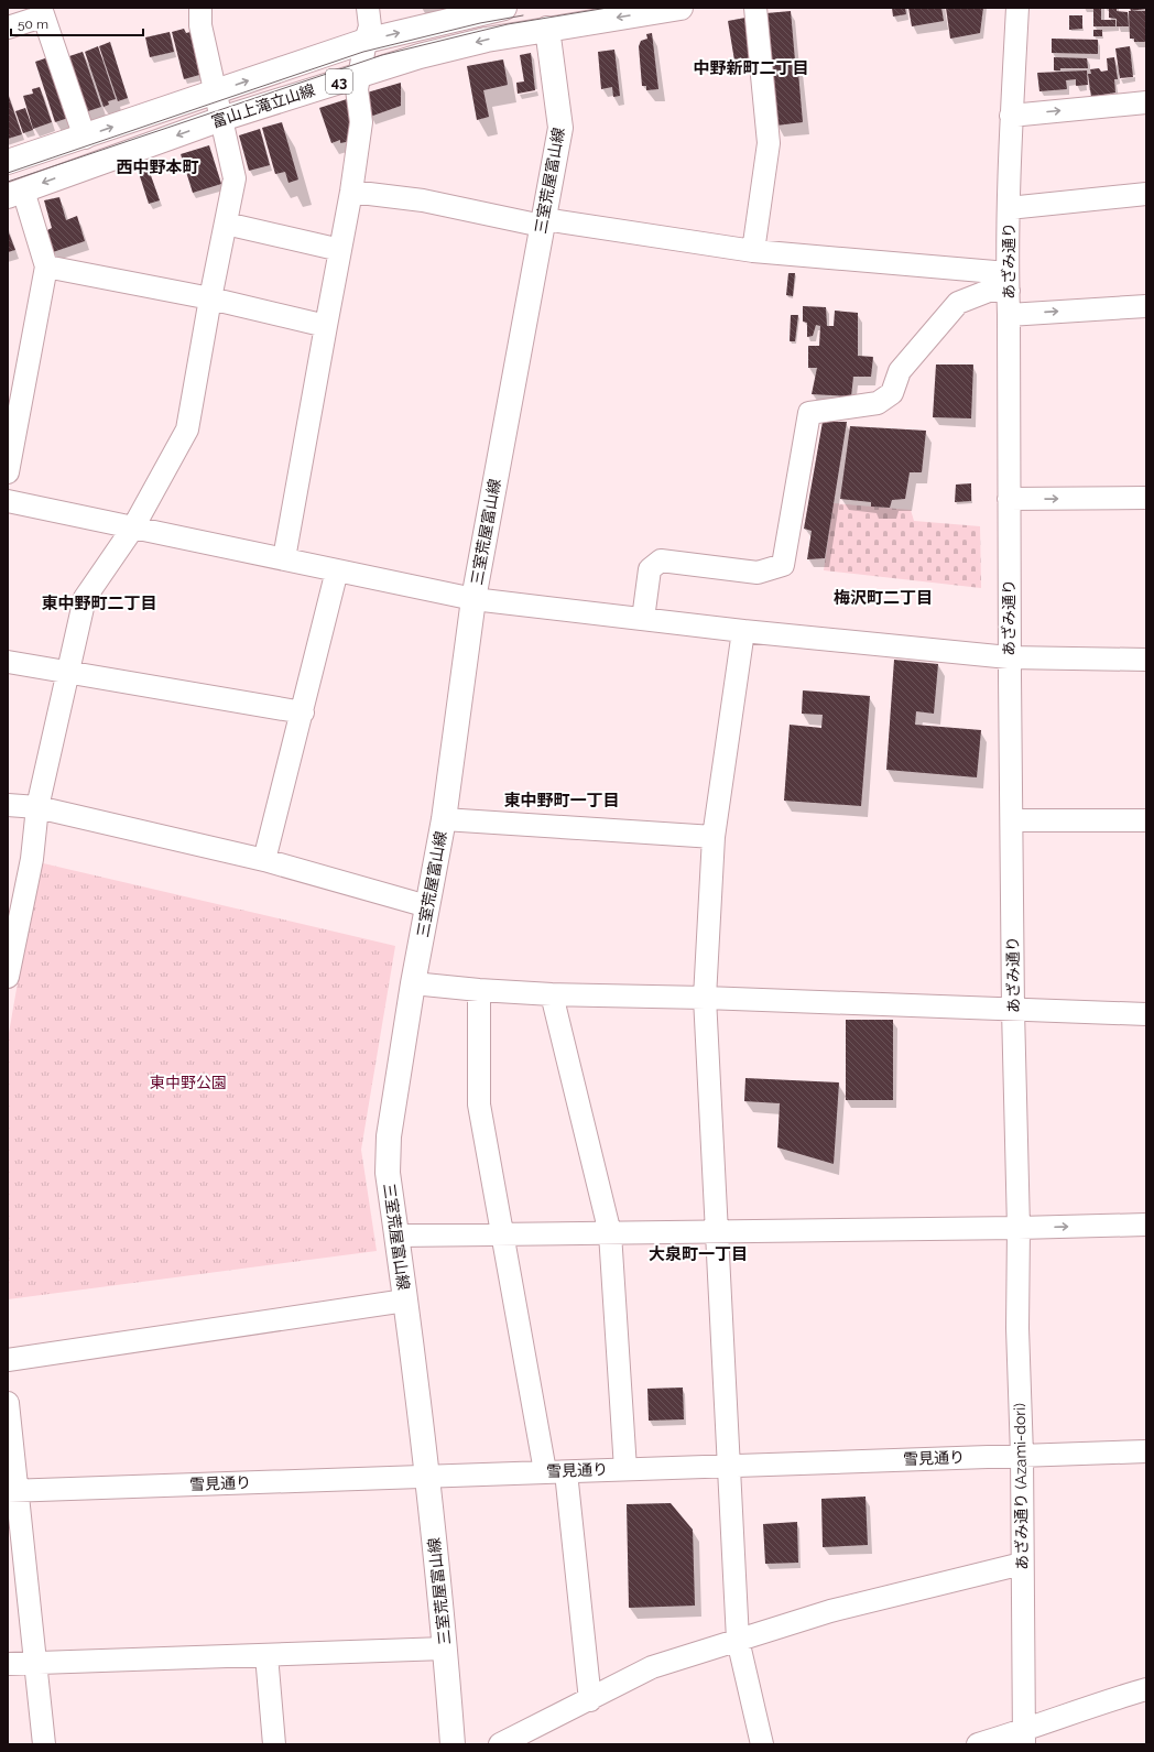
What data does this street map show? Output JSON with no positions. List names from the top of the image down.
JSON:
{
  "streets": {
    "main road": ["43", "富山上滝立山線", "三室荒屋富山線"],
    "street": ["あざみ通り", "雪見通り", "あざみ通り (Azami-dori)"]
  },
  "crossings": [
    ["富山上滝立山線", "三室荒屋富山線"],
    ["三室荒屋富山線", "雪見通り"],
    ["あざみ通り", "あざみ通り (Azami-dori)"],
    ["雪見通り", "あざみ通り (Azami-dori)"]
  ],
  "districts": [
    "中野新町二丁目",
    "西中野本町",
    "梅沢町二丁目",
    "東中野町二丁目",
    "東中野町一丁目",
    "大泉町一丁目"
  ],
  "parks": ["東中野公園"],
  "scale_bar": "50 m"
}
